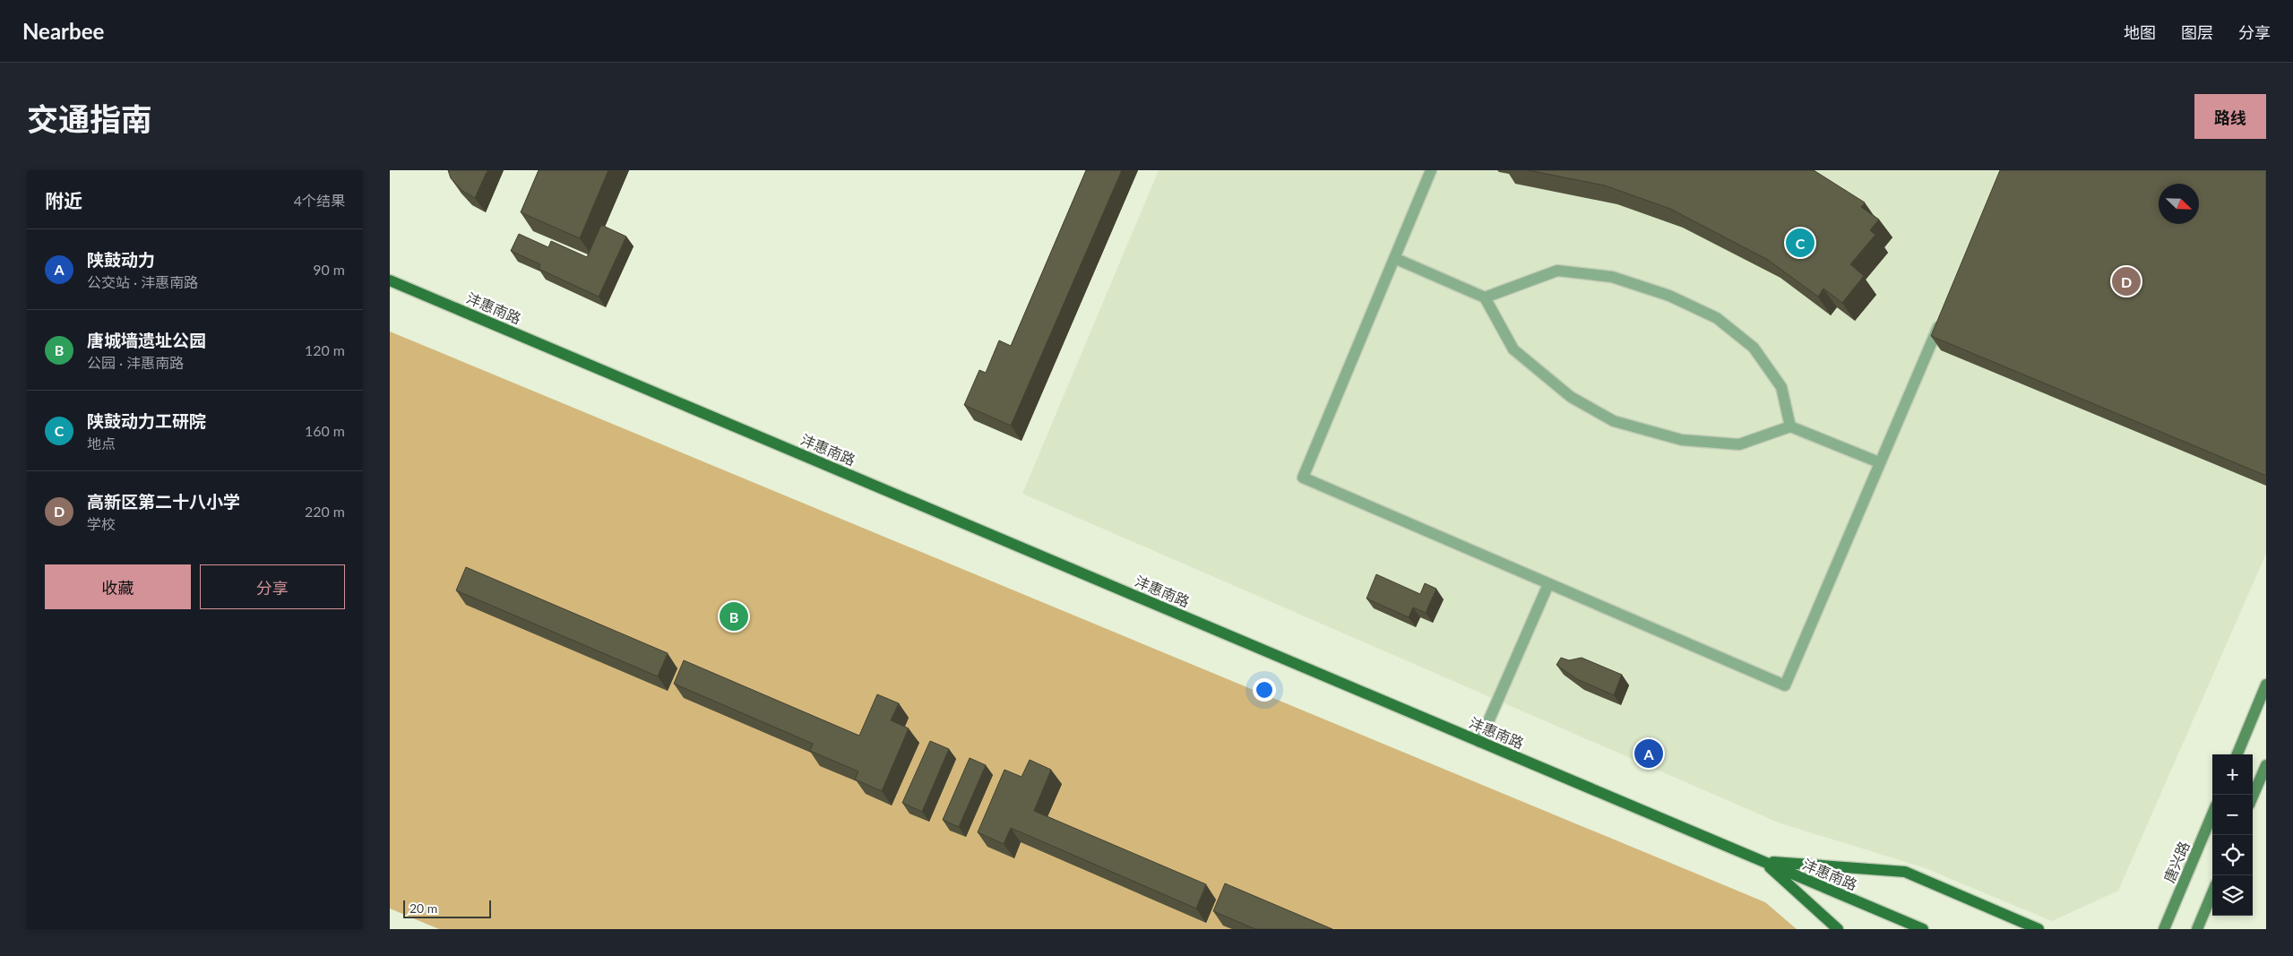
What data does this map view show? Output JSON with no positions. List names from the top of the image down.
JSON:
{
  "streets": {
    "main road": ["沣惠南路"],
    "street": ["唐兴路"]
  },
  "scale_bar": "20 m",
  "north": "bottom right",
  "page": {
    "header": "Nearbee",
    "nav": ["地图", "图层", "分享"],
    "title": "交通指南",
    "buttons": [
      "路线",
      ["收藏", "分享"]
    ],
    "heading": ["附近", "4个结果"],
    "pins": [
      "C",
      "D",
      "B",
      "A"
    ],
    "list": [
      {
        "mark": "A",
        "name": "陕鼓动力",
        "note": "公交站 · 沣惠南路",
        "value": "90 m"
      },
      {
        "mark": "B",
        "name": "唐城墙遗址公园",
        "note": "公园 · 沣惠南路",
        "value": "120 m"
      },
      {
        "mark": "C",
        "name": "陕鼓动力工研院",
        "note": "地点",
        "value": "160 m"
      },
      {
        "mark": "D",
        "name": "高新区第二十八小学",
        "note": "学校",
        "value": "220 m"
      }
    ],
    "map_buttons": ["+", "−"],
    "scale": "20 m"
  }
}
